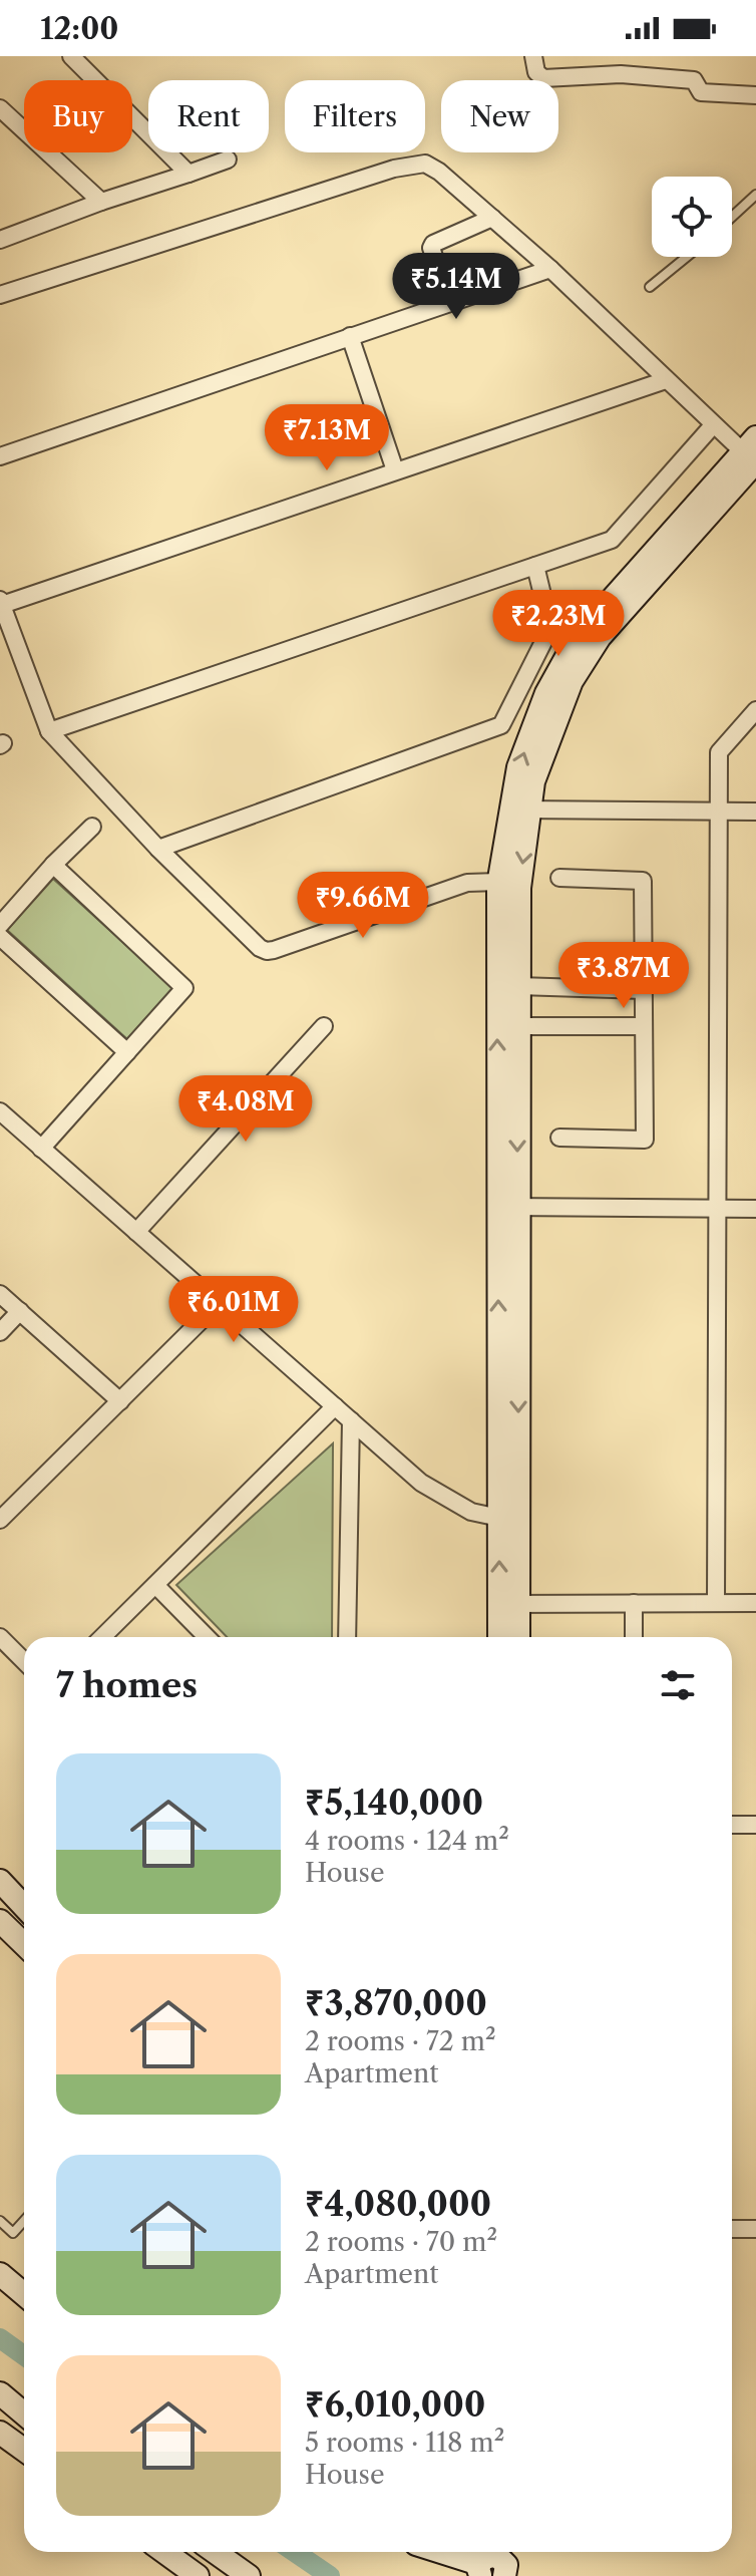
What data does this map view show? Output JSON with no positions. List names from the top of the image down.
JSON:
{
  "page": {
    "status": "12:00",
    "chip": [
      "Buy",
      "Rent",
      "Filters",
      "New"
    ],
    "price": [
      "₹5.14M",
      "₹7.13M",
      "₹2.23M",
      "₹9.66M",
      "₹3.87M",
      "₹4.08M",
      "₹6.01M"
    ],
    "heading": "7 homes",
    "list": [
      {
        "name": "₹5,140,000",
        "note": "4 rooms · 124 m² · House"
      },
      {
        "name": "₹3,870,000",
        "note": "2 rooms · 72 m² · Apartment"
      },
      {
        "name": "₹4,080,000",
        "note": "2 rooms · 70 m² · Apartment"
      },
      {
        "name": "₹6,010,000",
        "note": "5 rooms · 118 m² · House"
      }
    ]
  }
}
